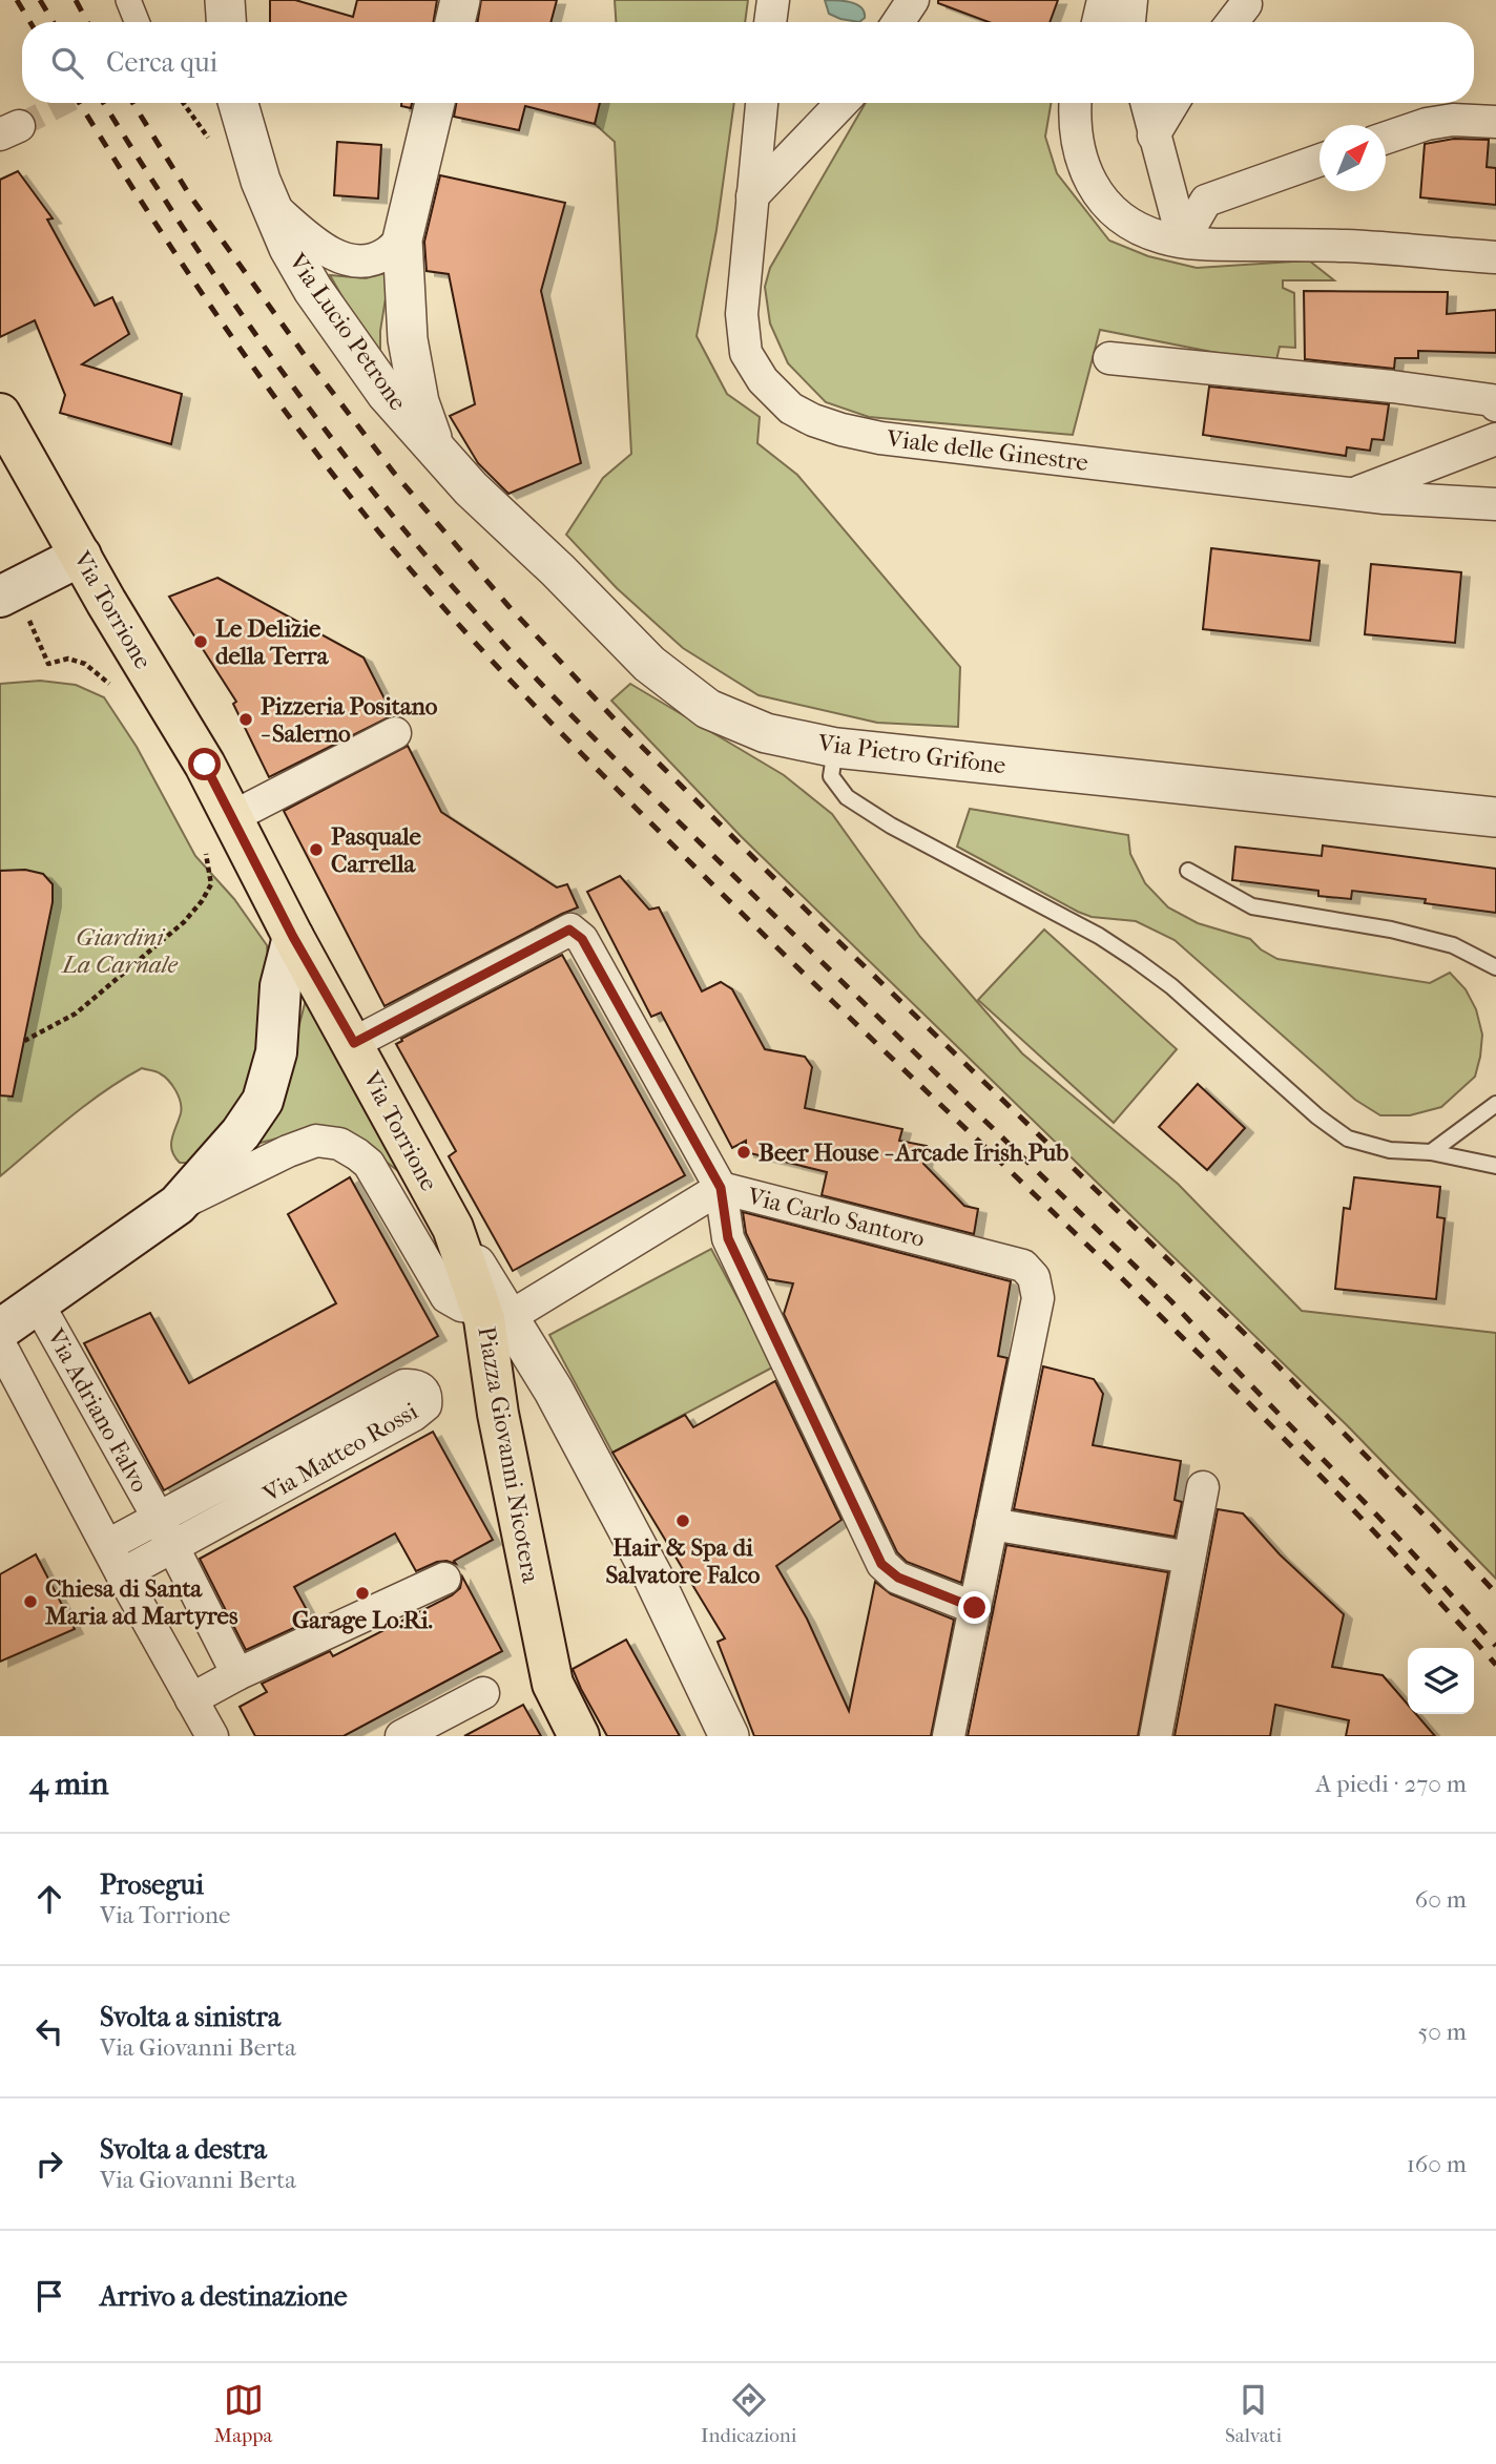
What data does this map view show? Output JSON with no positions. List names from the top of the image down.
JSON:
{
  "streets": {
    "main road": ["Via Torrione", "Piazza Giovanni Nicotera"],
    "street": [
      "Via Lucio Petrone",
      "Viale delle Ginestre",
      "Via Pietro Grifone",
      "Via Carlo Santoro",
      "Via Adriano Falvo",
      "Via Matteo Rossi"
    ]
  },
  "crossings": [
    ["Via Lucio Petrone", "Via Pietro Grifone"],
    ["Via Torrione", "Piazza Giovanni Nicotera"],
    ["Via Carlo Santoro", "Piazza Giovanni Nicotera"],
    ["Via Adriano Falvo", "Via Matteo Rossi"]
  ],
  "parks": ["Giardini La Carnale"],
  "places": [
    "Le Delizie della Terra",
    "Pizzeria Positano - Salerno",
    "Pasquale Carrella",
    "Beer House - Arcade Irish Pub",
    "Hair & Spa di Salvatore Falco",
    "Garage Lo.Ri.",
    "Chiesa di Santa Maria ad Martyres"
  ],
  "north": "top right",
  "page": {
    "search": "Cerca qui",
    "heading": ["4 min", "A piedi · 270 m"],
    "list": [
      ["Prosegui", "Via Torrione", "60 m"],
      ["Svolta a sinistra", "Via Giovanni Berta", "50 m"],
      ["Svolta a destra", "Via Giovanni Berta", "160 m"],
      "Arrivo a destinazione"
    ],
    "nav": ["Mappa", "Indicazioni", "Salvati"]
  }
}
